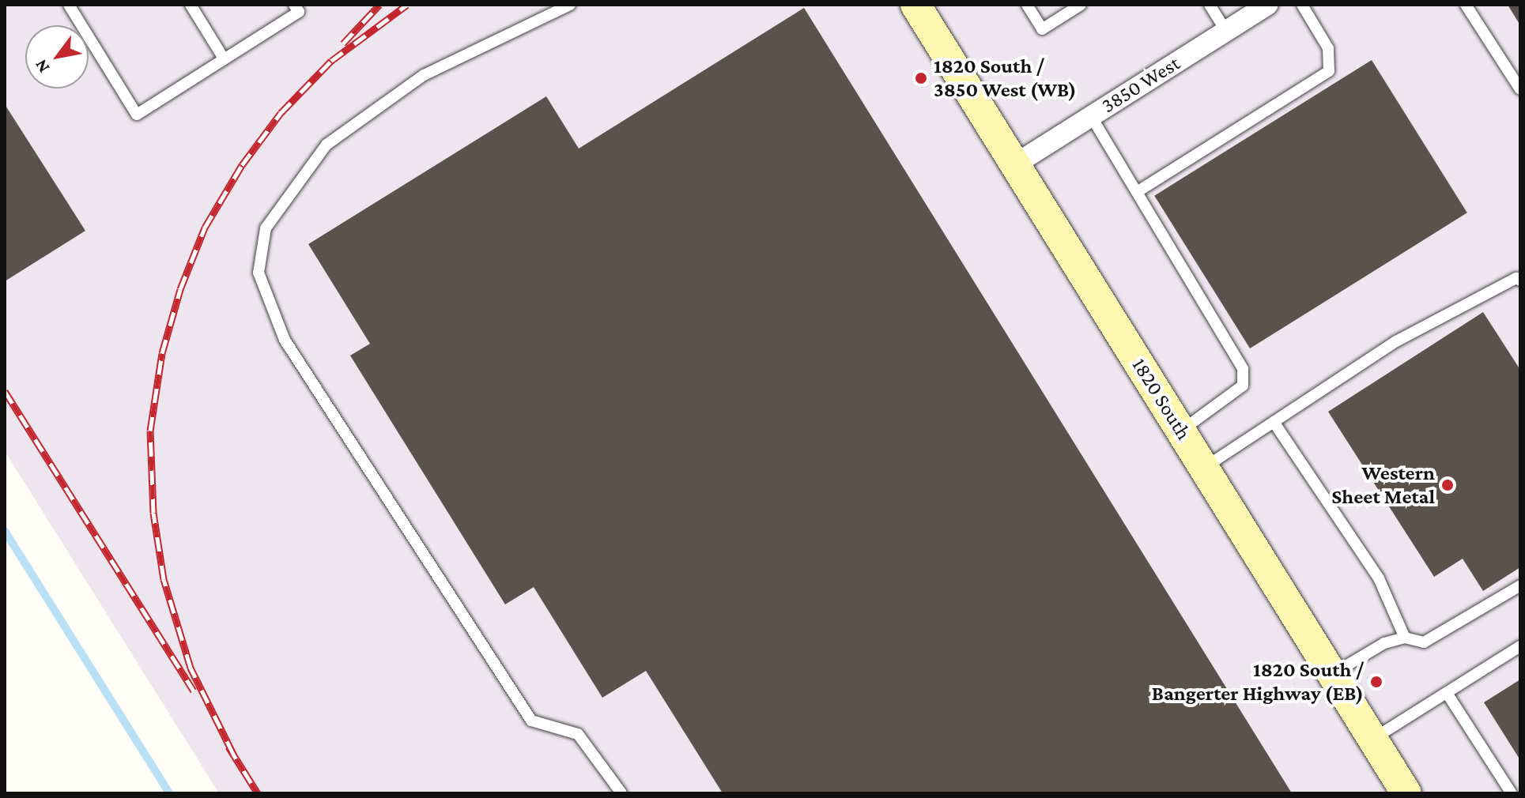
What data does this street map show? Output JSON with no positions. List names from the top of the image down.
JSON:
{
  "streets": {
    "street": ["3850 West", "1820 South"]
  },
  "crossings": [
    ["3850 West", "1820 South"]
  ],
  "places": ["1820 South / 3850 West (WB)", "Western Sheet Metal", "1820 South / Bangerter Highway (EB)"],
  "north": "bottom left"
}
